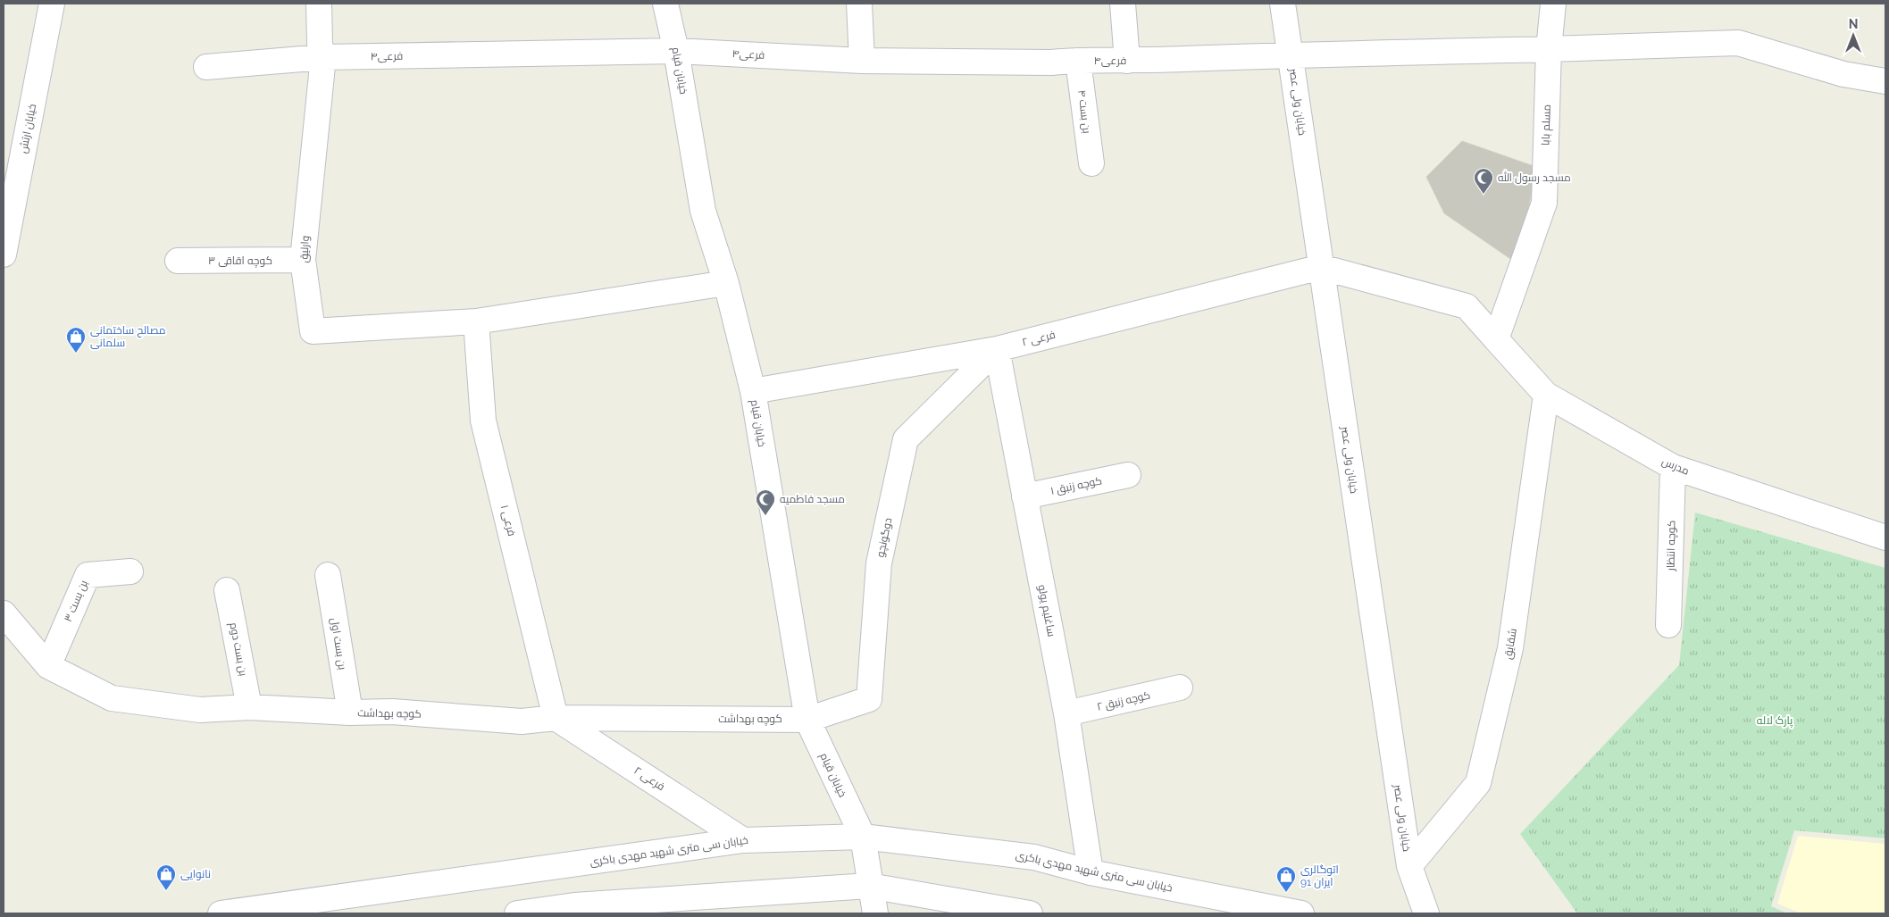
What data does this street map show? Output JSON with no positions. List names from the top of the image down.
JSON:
{
  "streets": {
    "street": [
      "فرعی۴",
      "خیابان قیام",
      "خیابان ولی عصر",
      "بن بست ۴",
      "مسلم بابا",
      "خیابان ارتش",
      "وارلیق",
      "کوچه اقاقی ۳",
      "فرعی ۲",
      "مدرس",
      "کوچه زنبق ۱",
      "فرعی ۱",
      "دوگونچو",
      "کوچه انتظار",
      "بن بست ۳",
      "ساغلیم یولو",
      "بن بست اول",
      "شقایق",
      "بن بست دوم",
      "کوچه زنبق ۲",
      "کوچه بهداشت",
      "خیابان سی متری شهید مهدی باکری"
    ]
  },
  "crossings": [
    ["فرعی۴", "خیابان قیام"],
    ["فرعی۴", "خیابان ولی عصر"],
    ["فرعی۴", "بن بست ۴"],
    ["فرعی۴", "مسلم بابا"],
    ["فرعی۴", "وارلیق"],
    ["خیابان قیام", "فرعی ۲"],
    ["خیابان قیام", "دوگونچو"],
    ["خیابان قیام", "کوچه بهداشت"],
    ["خیابان قیام", "خیابان سی متری شهید مهدی باکری"],
    ["خیابان ولی عصر", "فرعی ۲"],
    ["خیابان ولی عصر", "شقایق"],
    ["مسلم بابا", "مدرس"],
    ["وارلیق", "کوچه اقاقی ۳"],
    ["وارلیق", "فرعی ۱"],
    ["فرعی ۲", "فرعی ۱"],
    ["فرعی ۲", "دوگونچو"],
    ["فرعی ۲", "ساغلیم یولو"],
    ["فرعی ۲", "کوچه بهداشت"],
    ["فرعی ۲", "خیابان سی متری شهید مهدی باکری"],
    ["مدرس", "کوچه انتظار"],
    ["مدرس", "شقایق"],
    ["کوچه زنبق ۱", "ساغلیم یولو"],
    ["فرعی ۱", "کوچه بهداشت"],
    ["دوگونچو", "ساغلیم یولو"],
    ["دوگونچو", "کوچه بهداشت"],
    ["بن بست ۳", "کوچه بهداشت"],
    ["ساغلیم یولو", "کوچه زنبق ۲"],
    ["ساغلیم یولو", "خیابان سی متری شهید مهدی باکری"],
    ["بن بست اول", "کوچه بهداشت"],
    ["بن بست دوم", "کوچه بهداشت"]
  ],
  "parks": ["پارک لاله"],
  "places": {
    "mosque": ["مسجد رسول الله", "مسجد فاطمیه"],
    "shop": ["مصالح ساختمانی سلمانی", "نانوایی", "اتوگالری ایران 91"]
  },
  "north": "top"
}
